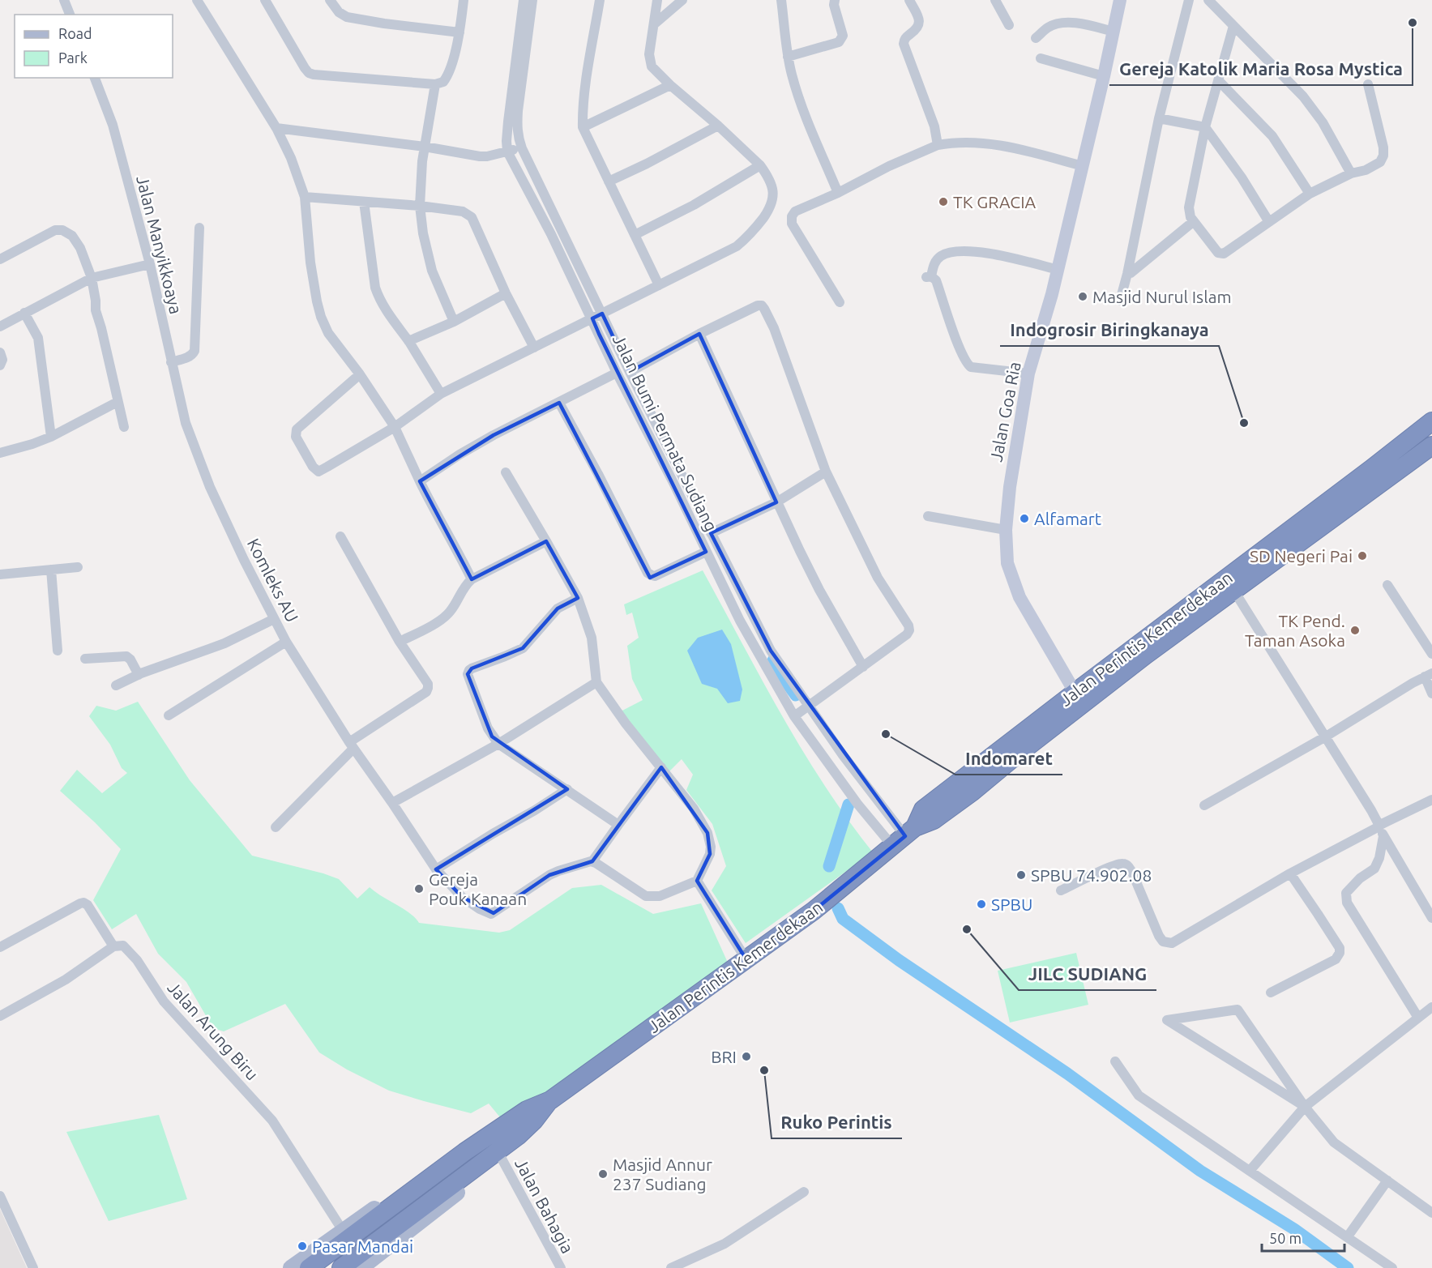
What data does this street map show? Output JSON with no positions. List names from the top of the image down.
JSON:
{
  "streets": {
    "highway": ["Jalan Perintis Kemerdekaan"],
    "main road": ["Jalan Goa Ria"],
    "street": [
      "Jalan Manyikkoaya",
      "Jalan Bumi Permata Sudiang",
      "Komleks AU",
      "Jalan Arung Biru",
      "Jalan Bahagia"
    ]
  },
  "crossings": [
    ["Jalan Manyikkoaya", "Komleks AU"],
    ["Jalan Goa Ria", "Jalan Perintis Kemerdekaan"],
    ["Jalan Bumi Permata Sudiang", "Jalan Perintis Kemerdekaan"],
    ["Jalan Perintis Kemerdekaan", "Jalan Arung Biru"],
    ["Jalan Perintis Kemerdekaan", "Jalan Bahagia"]
  ],
  "places": [
    "Gereja Katolik Maria Rosa Mystica",
    "TK GRACIA",
    "Masjid Nurul Islam",
    "Indogrosir Biringkanaya",
    "Alfamart",
    "SD Negeri Pai",
    "TK Pend. Taman Asoka",
    "Indomaret",
    "SPBU 74.902.08",
    "Gereja Pouk Kanaan",
    "SPBU",
    "JILC SUDIANG",
    "BRI",
    "Ruko Perintis",
    "Masjid Annur 237 Sudiang",
    "Pasar Mandai"
  ],
  "legend": ["Road", "Park"],
  "scale_bar": "50 m"
}
